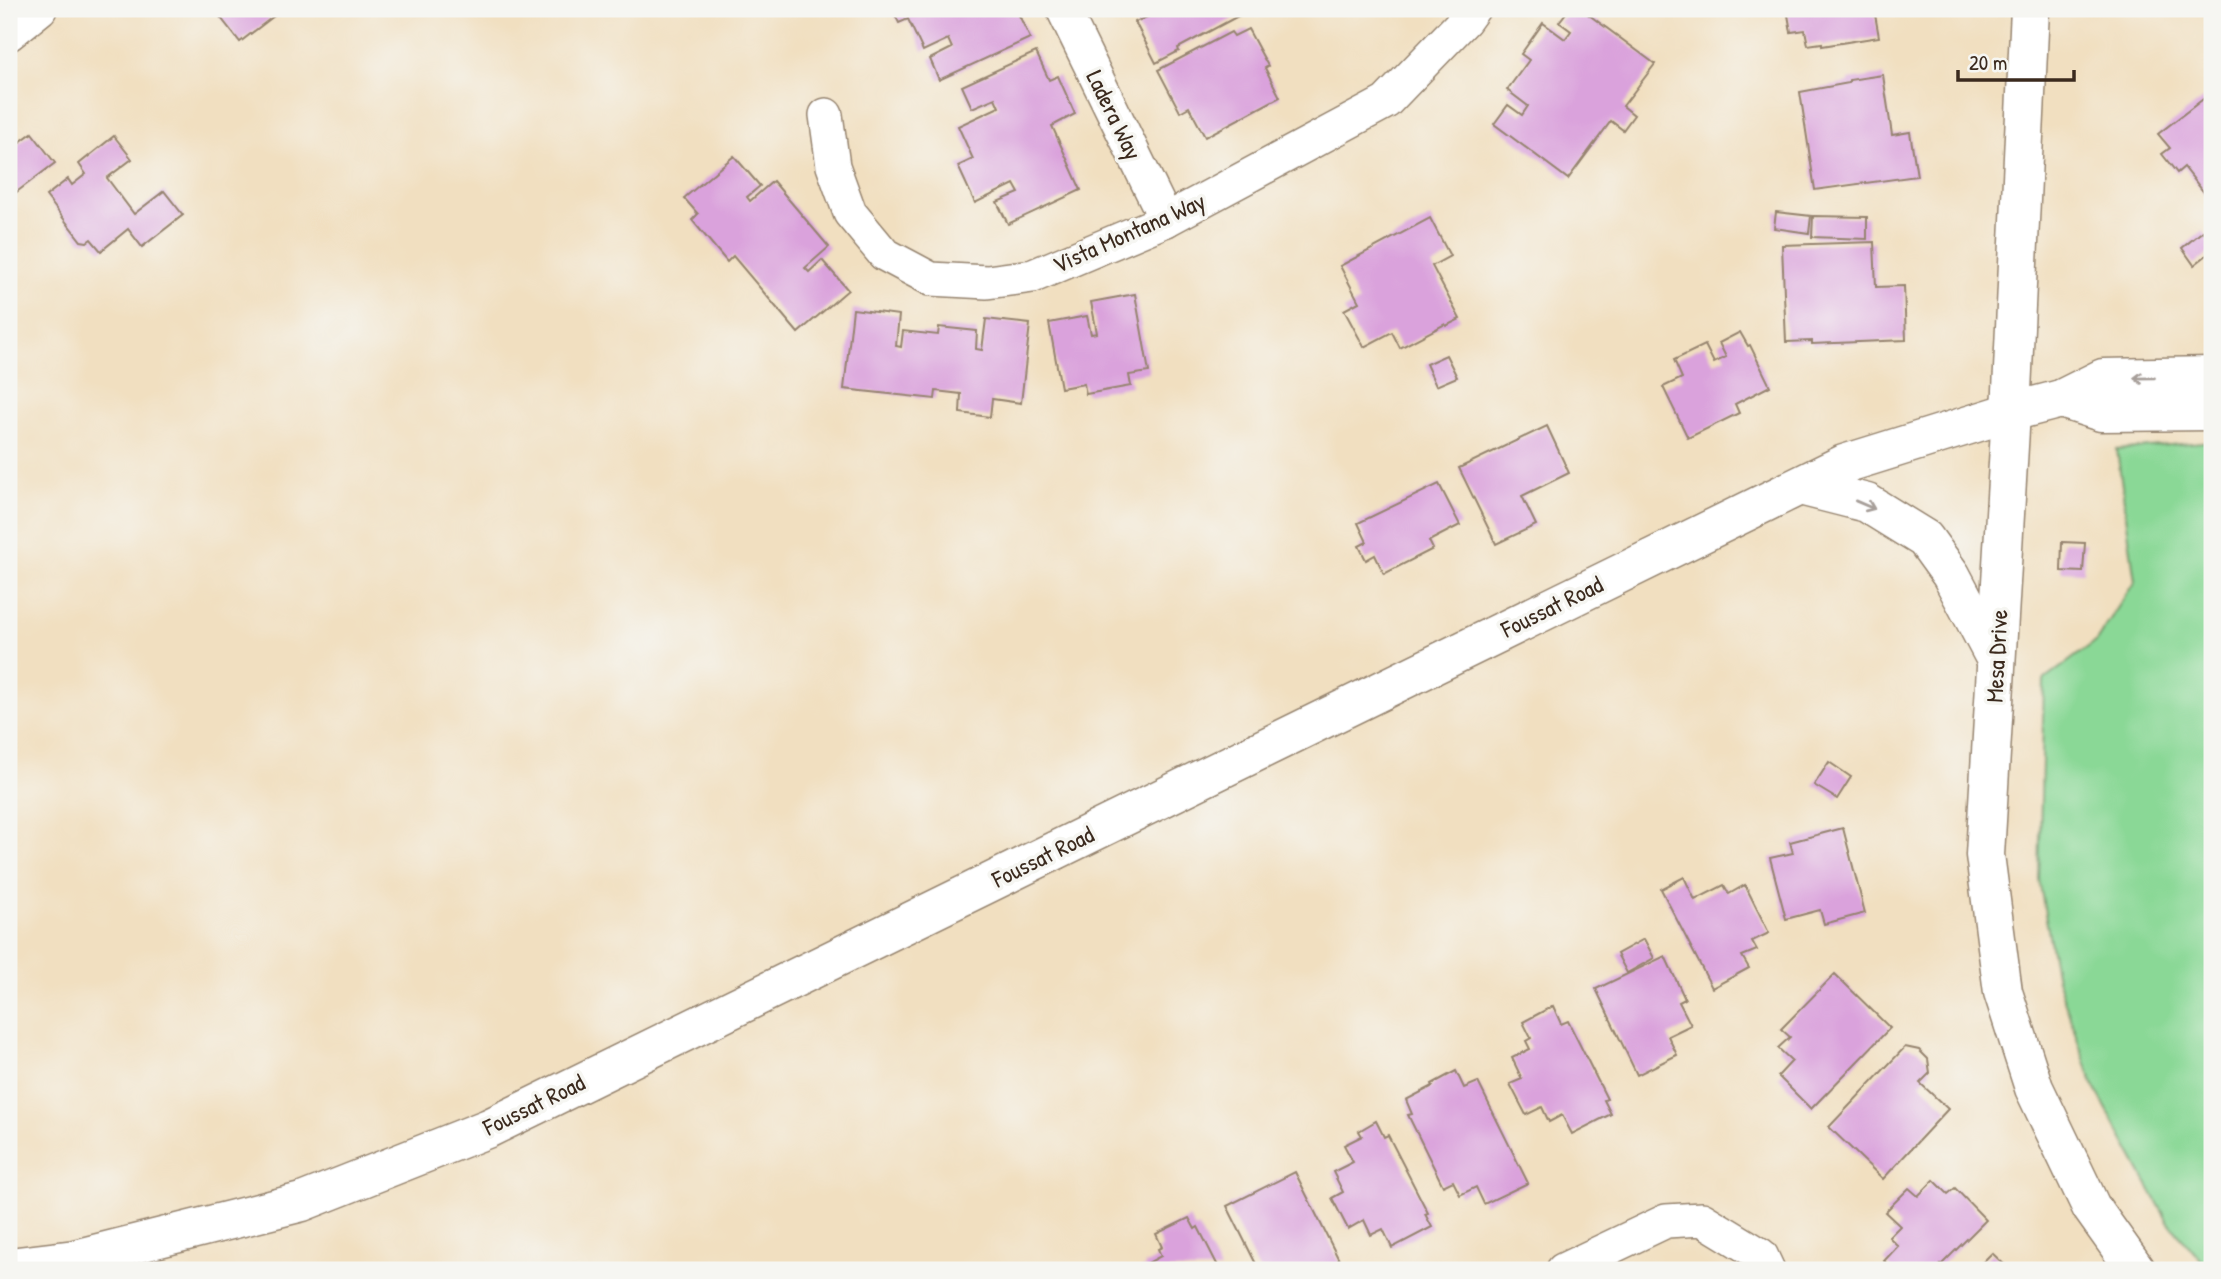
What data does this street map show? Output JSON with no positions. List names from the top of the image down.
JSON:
{
  "streets": {
    "main road": ["Foussat Road", "Mesa Drive"],
    "street": ["Ladera Way", "Vista Montana Way"]
  },
  "crossings": [
    ["Ladera Way", "Vista Montana Way"],
    ["Foussat Road", "Mesa Drive"]
  ],
  "scale_bar": "20 m"
}
